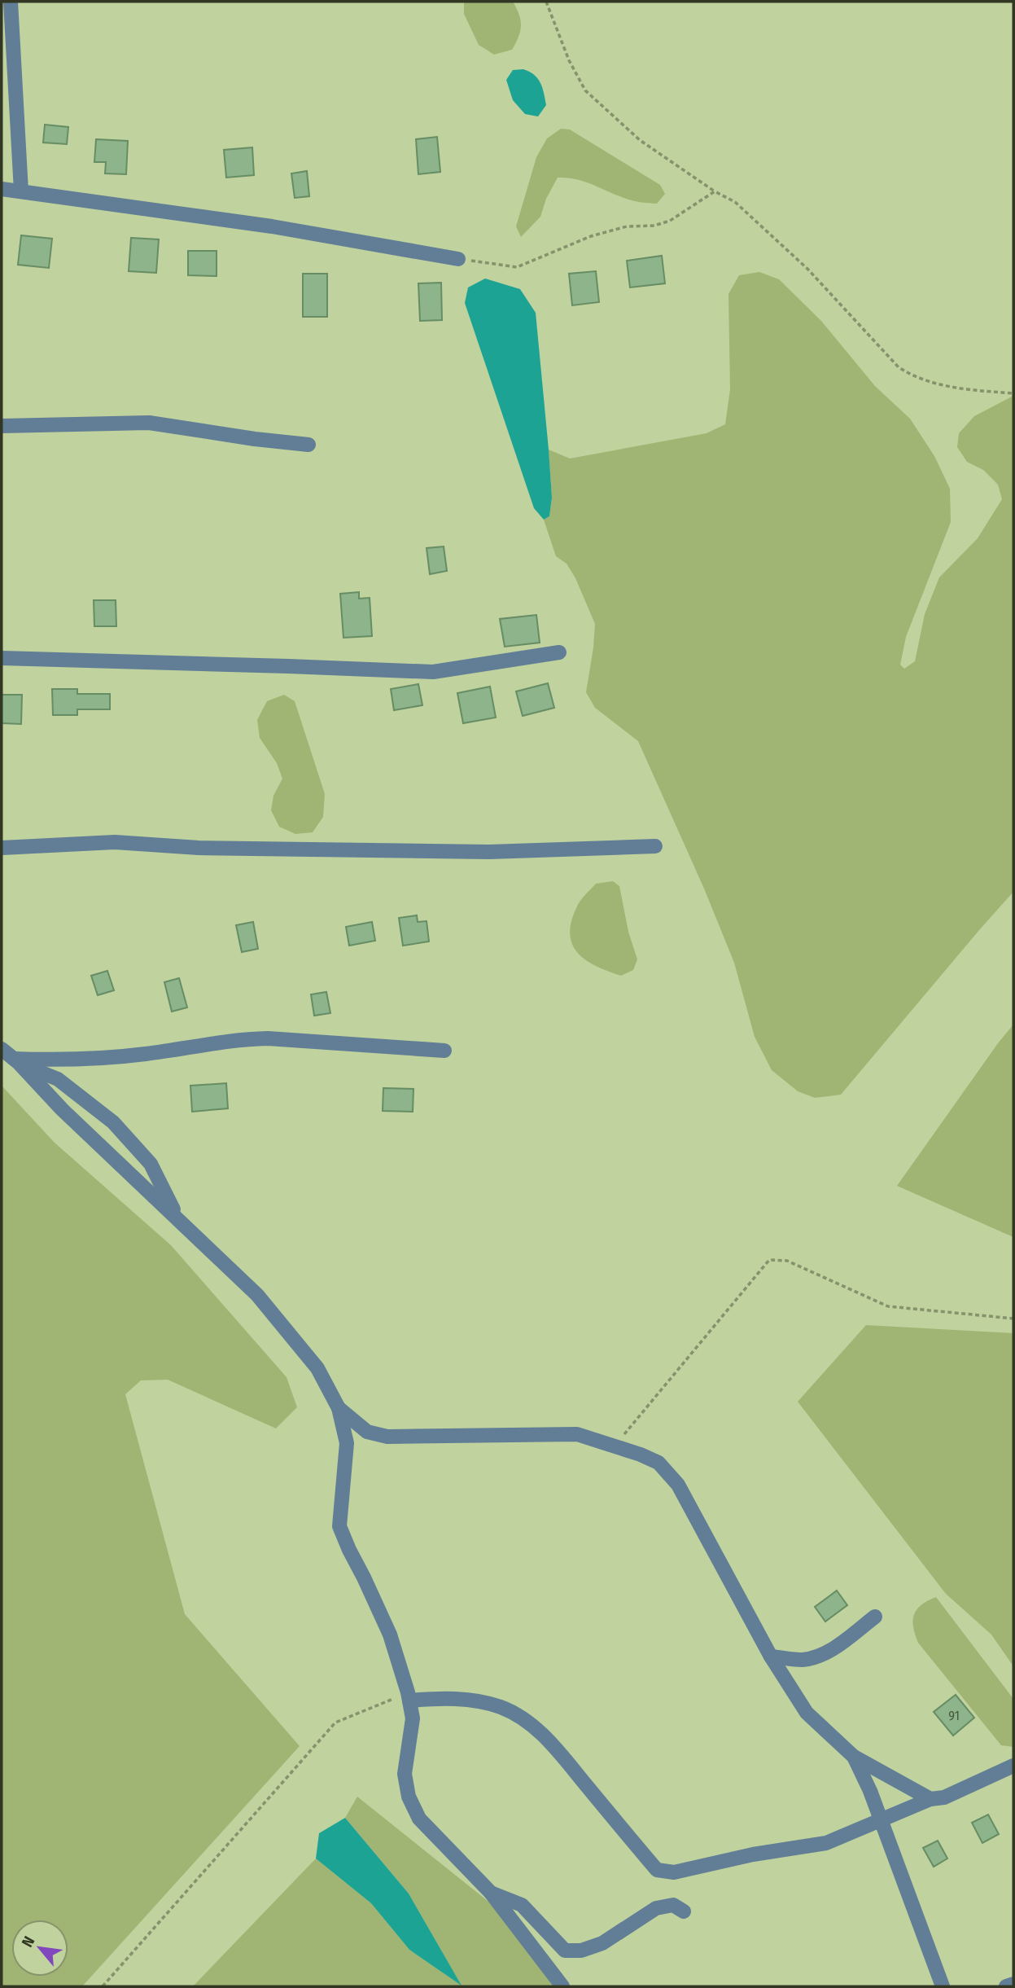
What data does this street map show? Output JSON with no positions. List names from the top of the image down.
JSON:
{
  "house_numbers": ["91"],
  "north": "top left"
}
